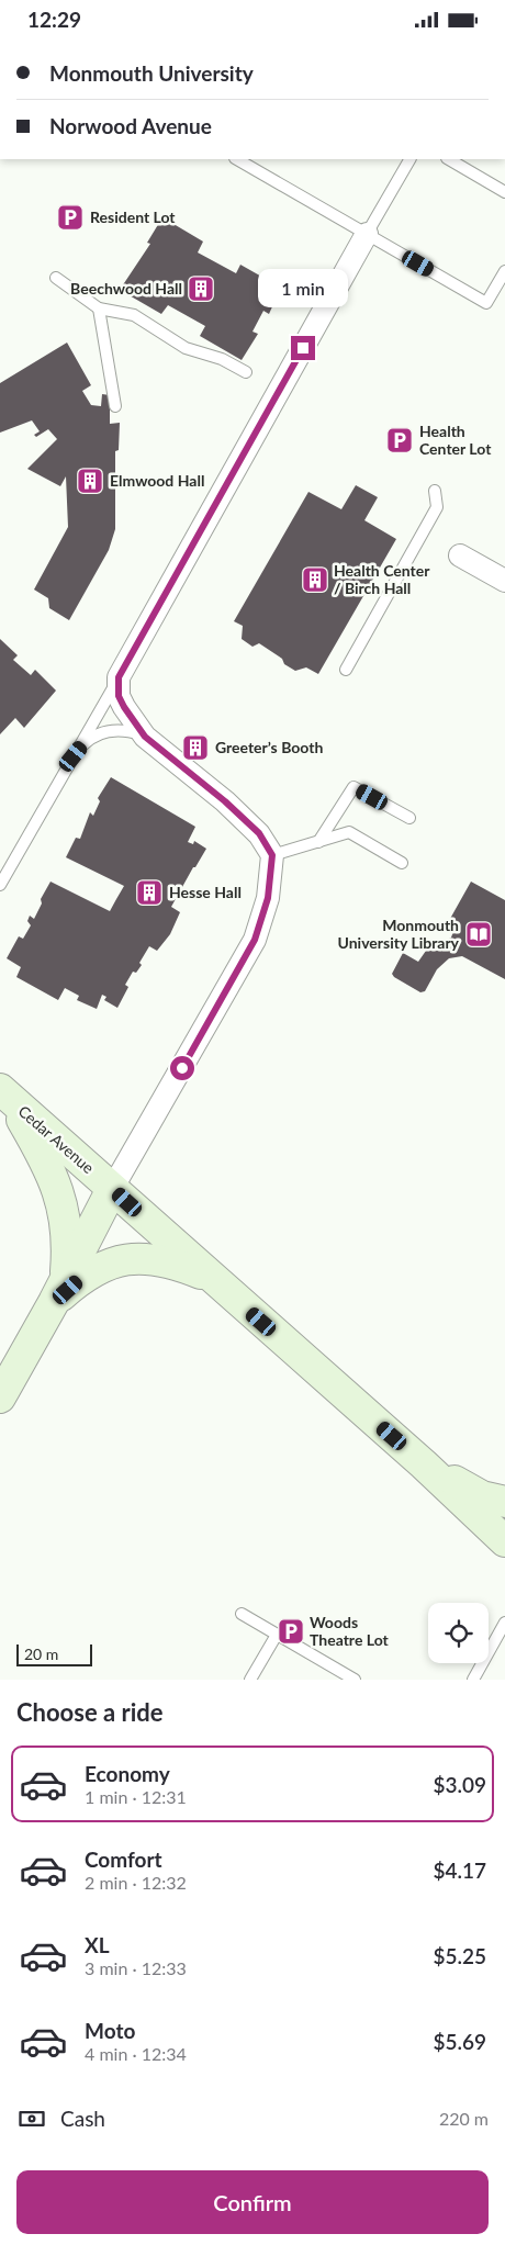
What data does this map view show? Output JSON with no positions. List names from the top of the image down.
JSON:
{
  "streets": {
    "main road": ["Cedar Avenue"]
  },
  "places": {
    "parking": ["Resident Lot", "Health Center Lot", "Woods Theatre Lot"],
    "building": [
      "Beechwood Hall",
      "Elmwood Hall",
      "Health Center / Birch Hall",
      "Greeter’s Booth",
      "Hesse Hall"
    ],
    "library": ["Monmouth University Library"]
  },
  "scale_bar": "20 m",
  "page": {
    "status": "12:29",
    "banner": ["Monmouth University", "Norwood Avenue"],
    "bubble": "1 min",
    "scale": "20 m",
    "heading": "Choose a ride",
    "list": [
      {
        "name": "Economy",
        "note": "1 min · 12:31",
        "value": "$3.09"
      },
      {
        "name": "Comfort",
        "note": "2 min · 12:32",
        "value": "$4.17"
      },
      {
        "name": "XL",
        "note": "3 min · 12:33",
        "value": "$5.25"
      },
      {
        "name": "Moto",
        "note": "4 min · 12:34",
        "value": "$5.69"
      }
    ],
    "pay": ["Cash", "220 m"],
    "buttons": "Confirm"
  }
}
